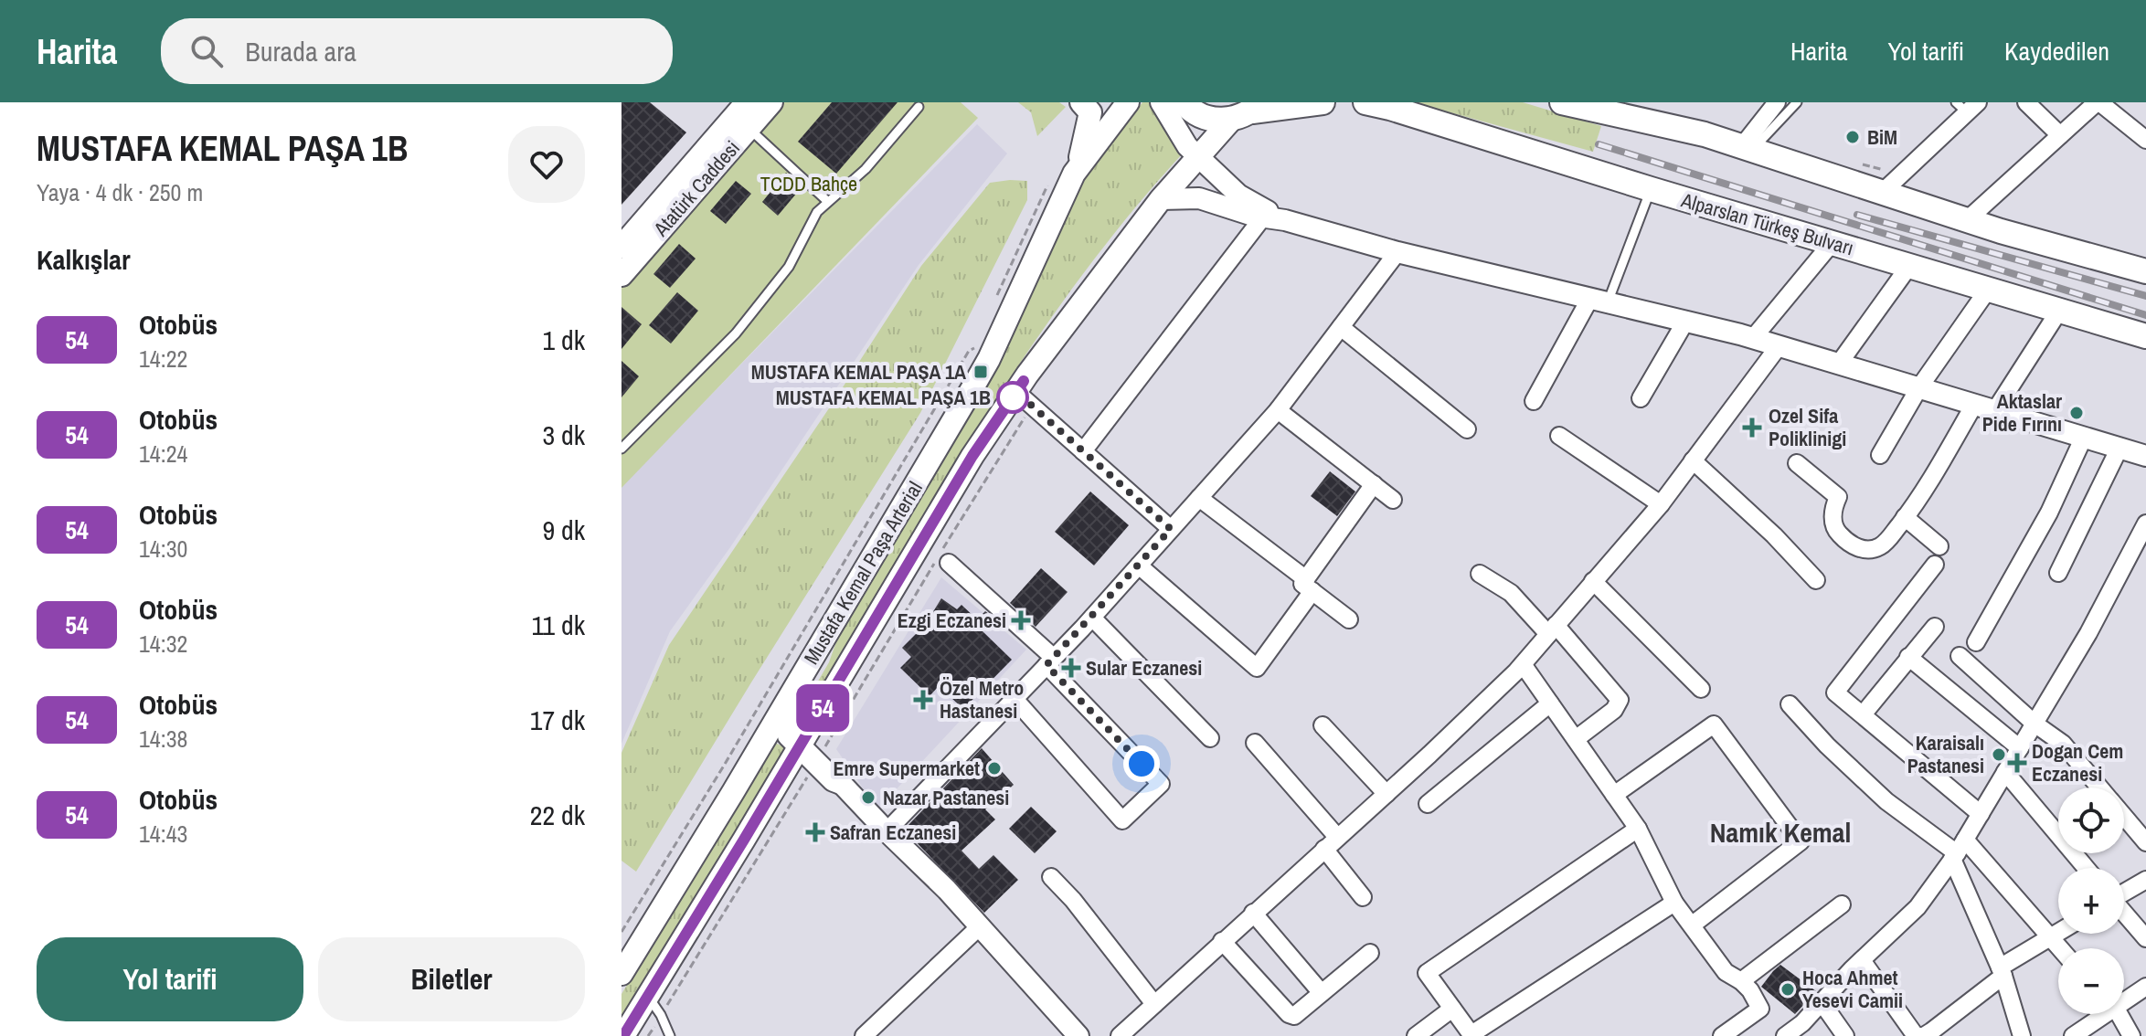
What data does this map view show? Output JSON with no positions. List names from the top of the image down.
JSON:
{
  "streets": {
    "main road": ["Atatürk Caddesi", "Alparslan Türkeş Bulvarı", "Mustafa Kemal Paşa Arterial"]
  },
  "districts": ["Namık Kemal"],
  "parks": ["TCDD Bahçe"],
  "places": {
    "other": [
      "BiM",
      "MUSTAFA KEMAL PAŞA 1B",
      "Aktaslar Pide Fırını",
      "Karaisalı Pastanesi",
      "Emre Supermarket",
      "Nazar Pastanesi",
      "Hoca Ahmet Yesevi Camii"
    ],
    "transit": ["MUSTAFA KEMAL PAŞA 1A"],
    "health": [
      "Ozel Sifa Poliklinigi",
      "Ezgi Eczanesi",
      "Sular Eczanesi",
      "Özel Metro Hastanesi",
      "Dogan Cem Eczanesi",
      "Safran Eczanesi"
    ]
  },
  "lines": ["bus line 54"],
  "page": {
    "header": "Harita",
    "search": "Burada ara",
    "nav": ["Harita", "Yol tarifi", "Kaydedilen"],
    "heading": [
      ["MUSTAFA KEMAL PAŞA 1B", "Yaya · 4 dk · 250 m"],
      "Kalkışlar"
    ],
    "on_map": "54",
    "list": [
      {
        "mark": "54",
        "name": "Otobüs",
        "note": "14:22",
        "value": "1 dk"
      },
      {
        "mark": "54",
        "name": "Otobüs",
        "note": "14:24",
        "value": "3 dk"
      },
      {
        "mark": "54",
        "name": "Otobüs",
        "note": "14:30",
        "value": "9 dk"
      },
      {
        "mark": "54",
        "name": "Otobüs",
        "note": "14:32",
        "value": "11 dk"
      },
      {
        "mark": "54",
        "name": "Otobüs",
        "note": "14:38",
        "value": "17 dk"
      },
      {
        "mark": "54",
        "name": "Otobüs",
        "note": "14:43",
        "value": "22 dk"
      }
    ],
    "map_buttons": ["+", "−"],
    "buttons": ["Yol tarifi", "Biletler"]
  }
}
